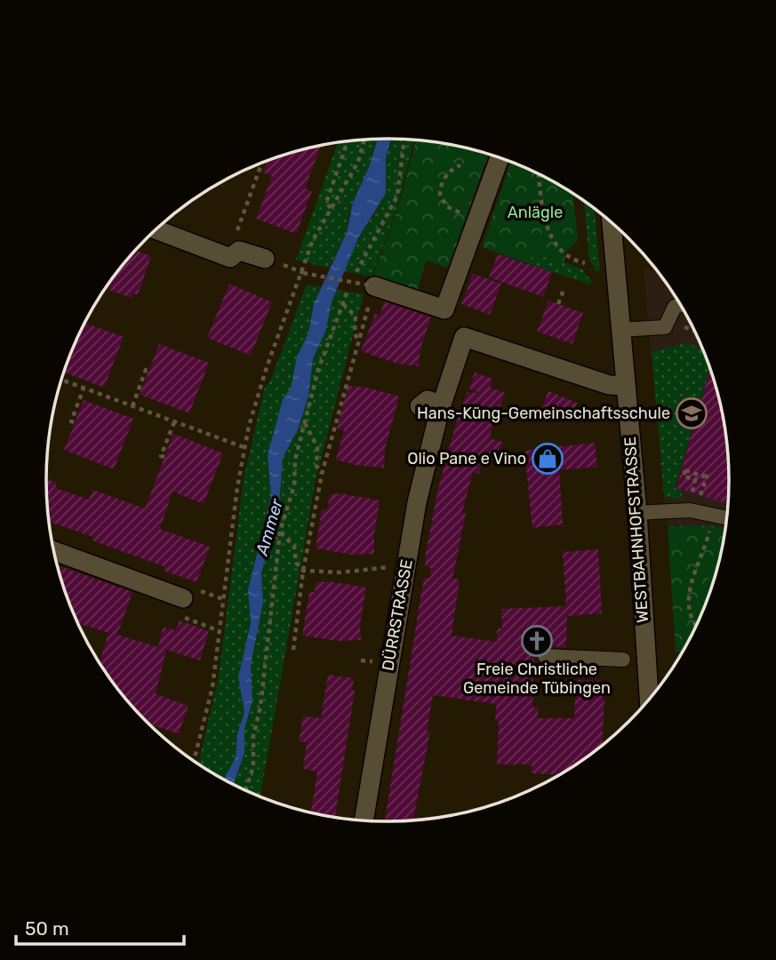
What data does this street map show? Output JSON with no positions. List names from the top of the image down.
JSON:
{
  "streets": {
    "street": ["WESTBAHNHOFSTRASSE", "DÜRRSTRASSE"]
  },
  "water": ["Ammer"],
  "parks": ["Anlägle"],
  "places": {
    "school or university": ["Hans-Küng-Gemeinschaftsschule"],
    "shop": ["Olio Pane e Vino"],
    "church": ["Freie Christliche Gemeinde Tübingen"]
  },
  "scale_bar": "50 m"
}
